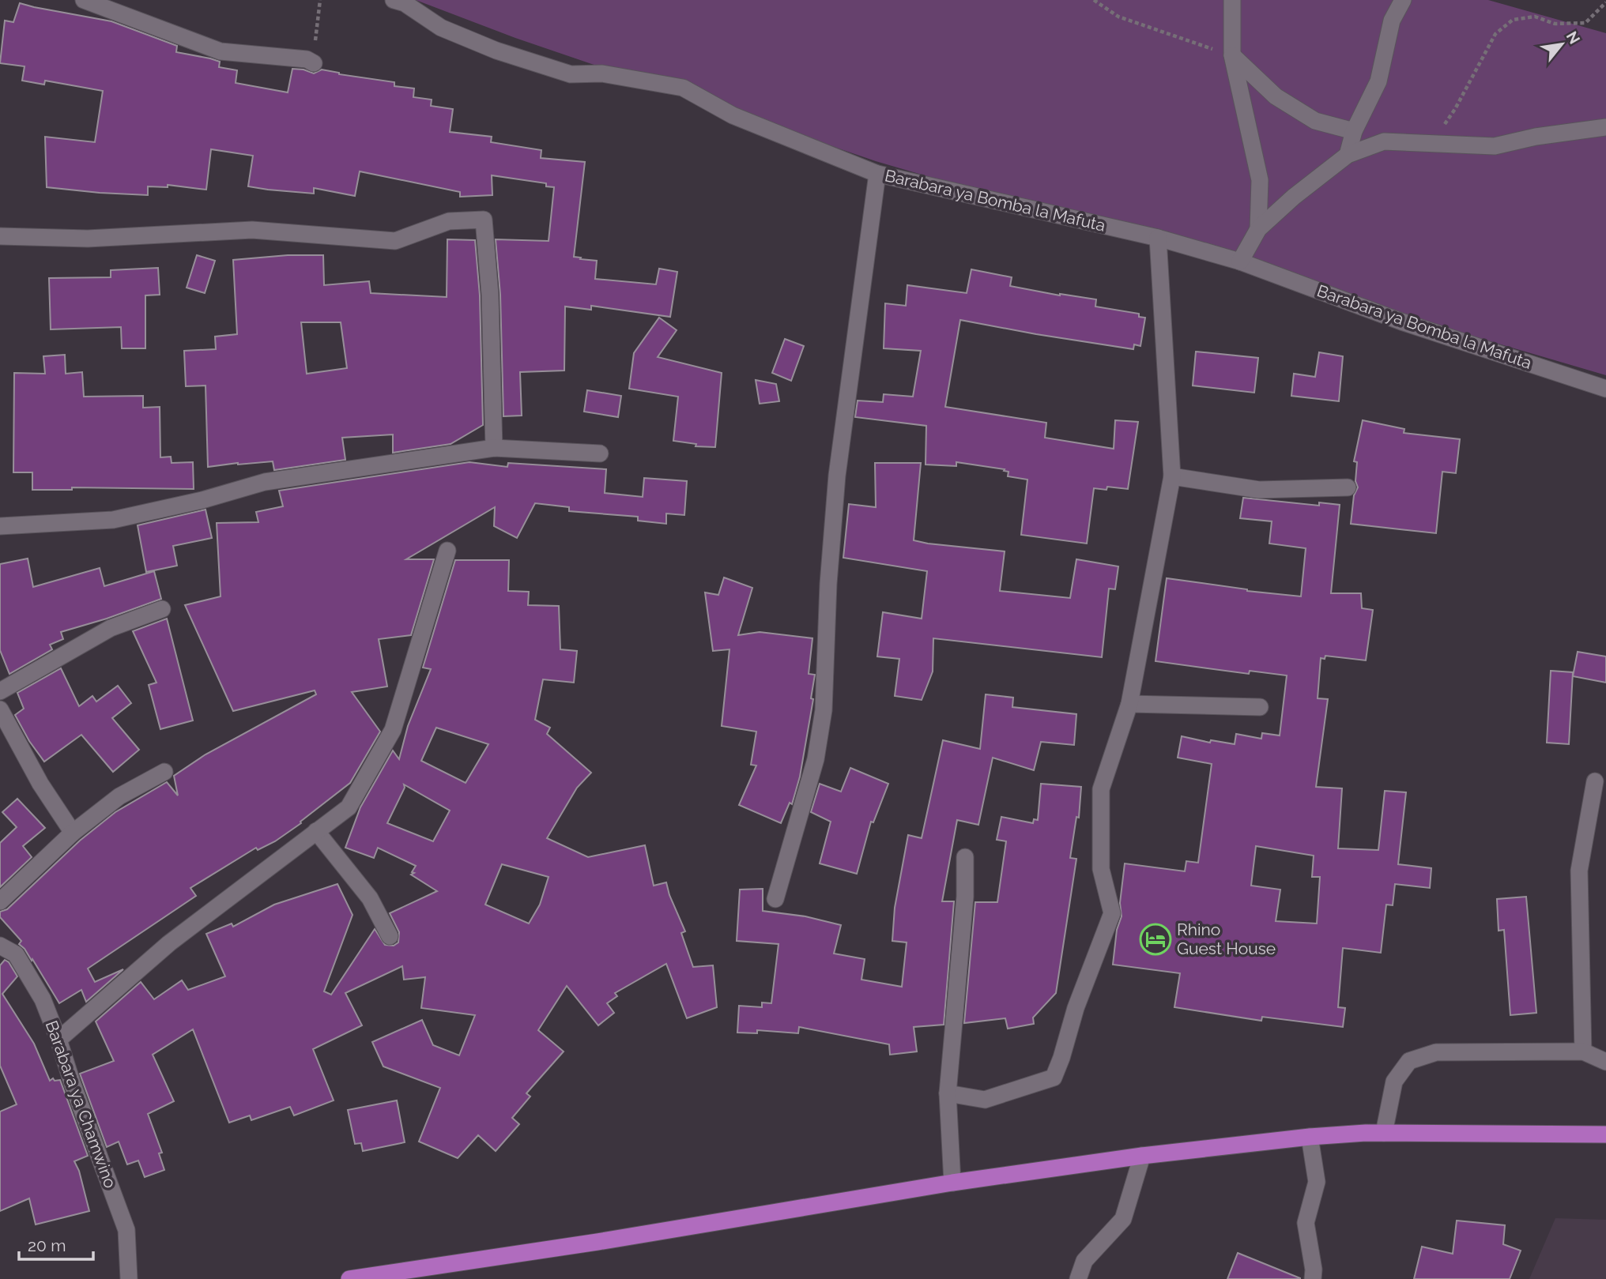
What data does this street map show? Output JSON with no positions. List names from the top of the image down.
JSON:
{
  "streets": {
    "street": ["Barabara ya Bomba la Mafuta", "Barabara ya Chamwino"]
  },
  "places": {
    "hotel": ["Rhino Guest House"]
  },
  "scale_bar": "20 m",
  "north": "top right"
}
